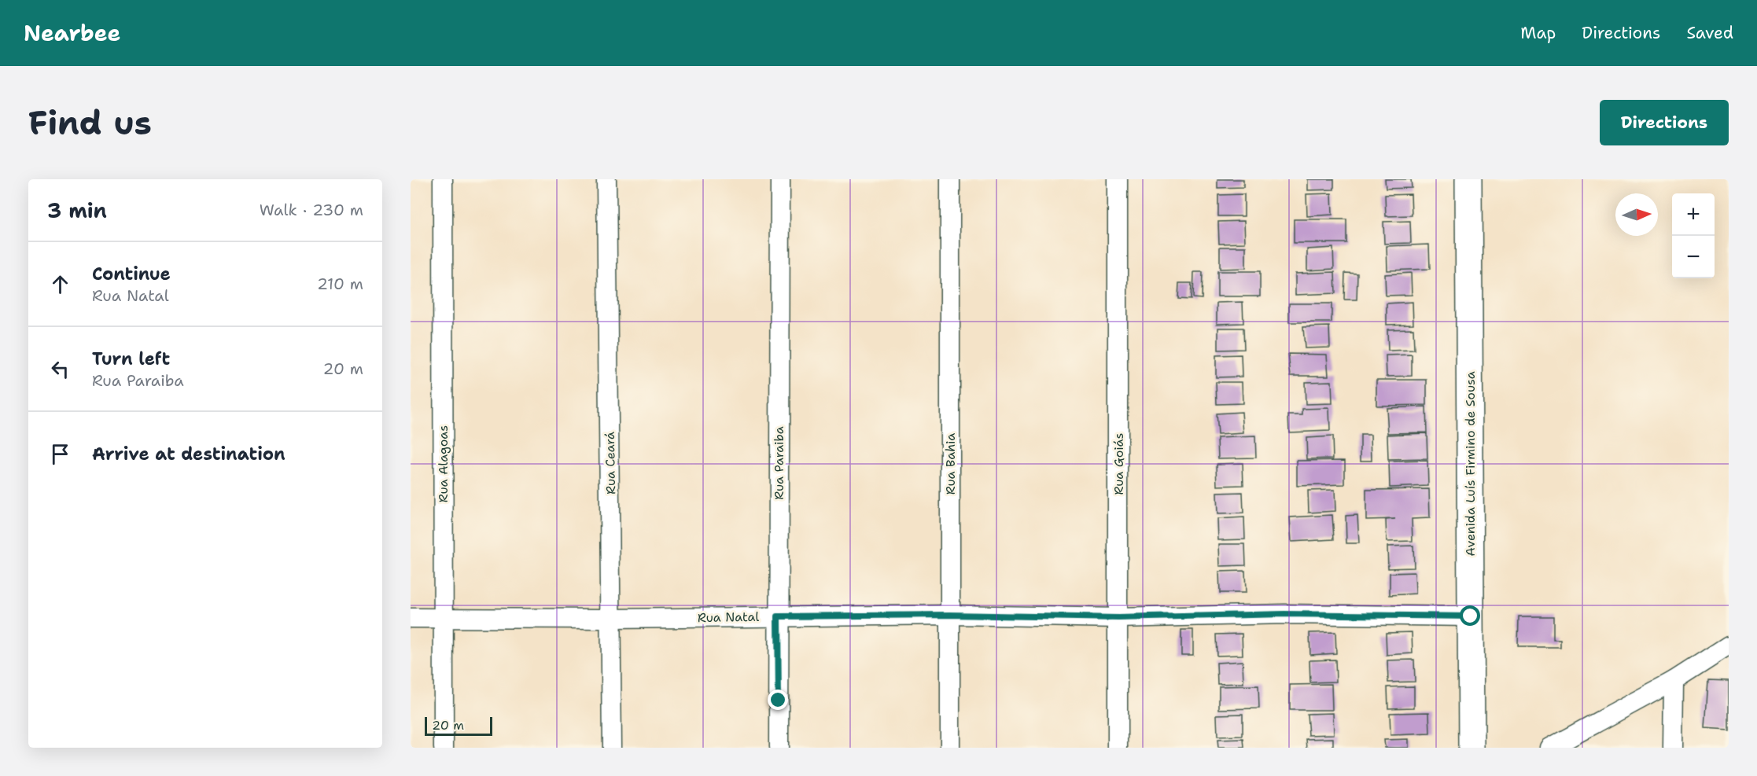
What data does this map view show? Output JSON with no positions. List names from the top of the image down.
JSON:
{
  "streets": {
    "main road": ["Avenida Luís Firmino de Sousa"],
    "street": [
      "Rua Ceará",
      "Rua Paraiba",
      "Rua Alagoas",
      "Rua Bahia",
      "Rua Goiás",
      "Rua Natal"
    ]
  },
  "crossings": [
    ["Rua Ceará", "Rua Natal"],
    ["Rua Paraiba", "Rua Natal"],
    ["Rua Alagoas", "Rua Natal"],
    ["Rua Bahia", "Rua Natal"],
    ["Rua Goiás", "Rua Natal"],
    ["Avenida Luís Firmino de Sousa", "Rua Natal"]
  ],
  "scale_bar": "20 m",
  "north": "right",
  "page": {
    "header": "Nearbee",
    "nav": ["Map", "Directions", "Saved"],
    "buttons": "Directions",
    "title": "Find us",
    "heading": ["3 min", "Walk · 230 m"],
    "map_buttons": ["+", "−"],
    "list": [
      ["Continue", "Rua Natal", "210 m"],
      ["Turn left", "Rua Paraiba", "20 m"],
      "Arrive at destination"
    ],
    "scale": "20 m"
  }
}
